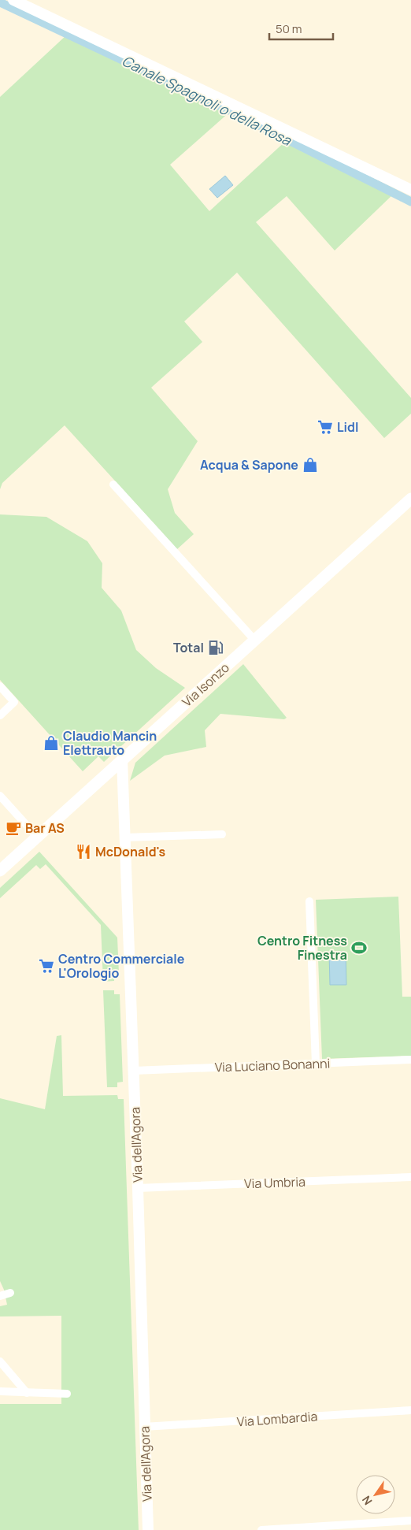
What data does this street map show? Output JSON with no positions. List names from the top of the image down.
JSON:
{
  "streets": {
    "main road": ["Via Isonzo"],
    "street": [
      "Via Luciano Bonanni",
      "Via dell'Agora",
      "Via Umbria",
      "Via Lombardia"
    ]
  },
  "crossings": [
    ["Via Isonzo", "Via dell'Agora"],
    ["Via Luciano Bonanni", "Via dell'Agora"],
    ["Via dell'Agora", "Via Umbria"],
    ["Via dell'Agora", "Via Lombardia"]
  ],
  "water": ["Canale Spagnoli o della Rosa"],
  "places": {
    "supermarket": ["Lidl", "Centro Commerciale L'Orologio"],
    "shop": ["Acqua & Sapone", "Claudio Mancin Elettrauto"],
    "fuel station": ["Total"],
    "cafe": ["Bar AS"],
    "restaurant": ["McDonald's"],
    "sports": ["Centro Fitness Finestra"]
  },
  "scale_bar": "50 m",
  "north": "bottom left"
}
